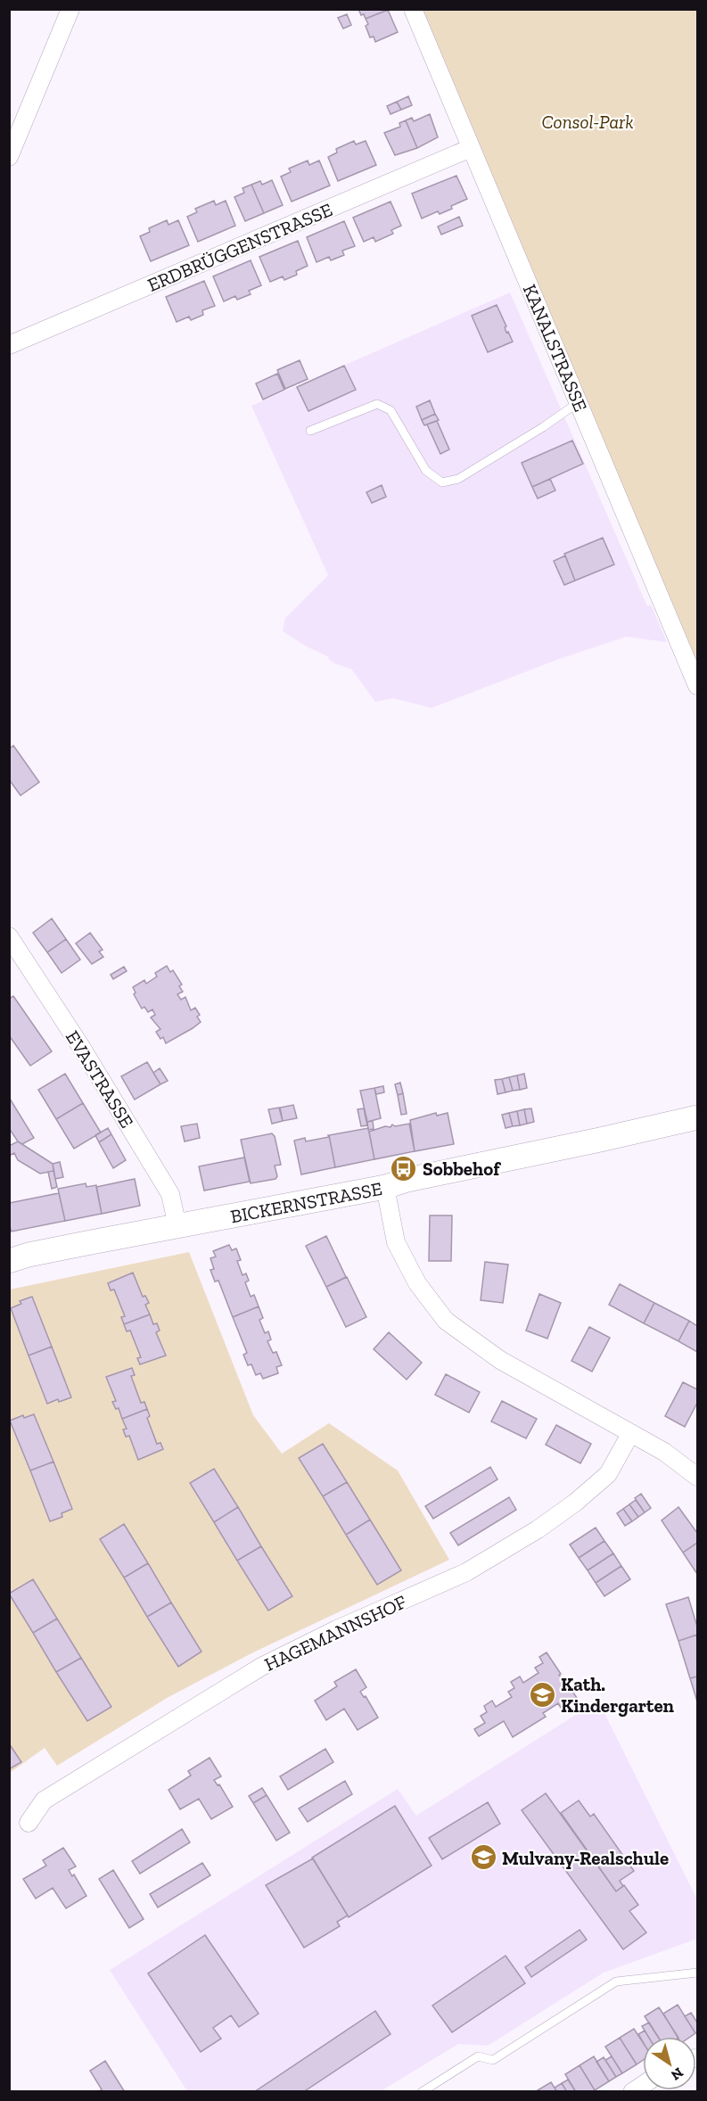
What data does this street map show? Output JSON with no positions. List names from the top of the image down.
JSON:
{
  "streets": {
    "street": [
      "ERDBRÜGGENSTRASSE",
      "KANALSTRASSE",
      "EVASTRASSE",
      "BICKERNSTRASSE",
      "HAGEMANNSHOF"
    ]
  },
  "crossings": [
    ["ERDBRÜGGENSTRASSE", "KANALSTRASSE"],
    ["EVASTRASSE", "BICKERNSTRASSE"]
  ],
  "parks": ["Consol-Park"],
  "places": {
    "bus stop": ["Sobbehof"],
    "school or university": ["Kath. Kindergarten", "Mulvany-Realschule"]
  },
  "north": "bottom right"
}
